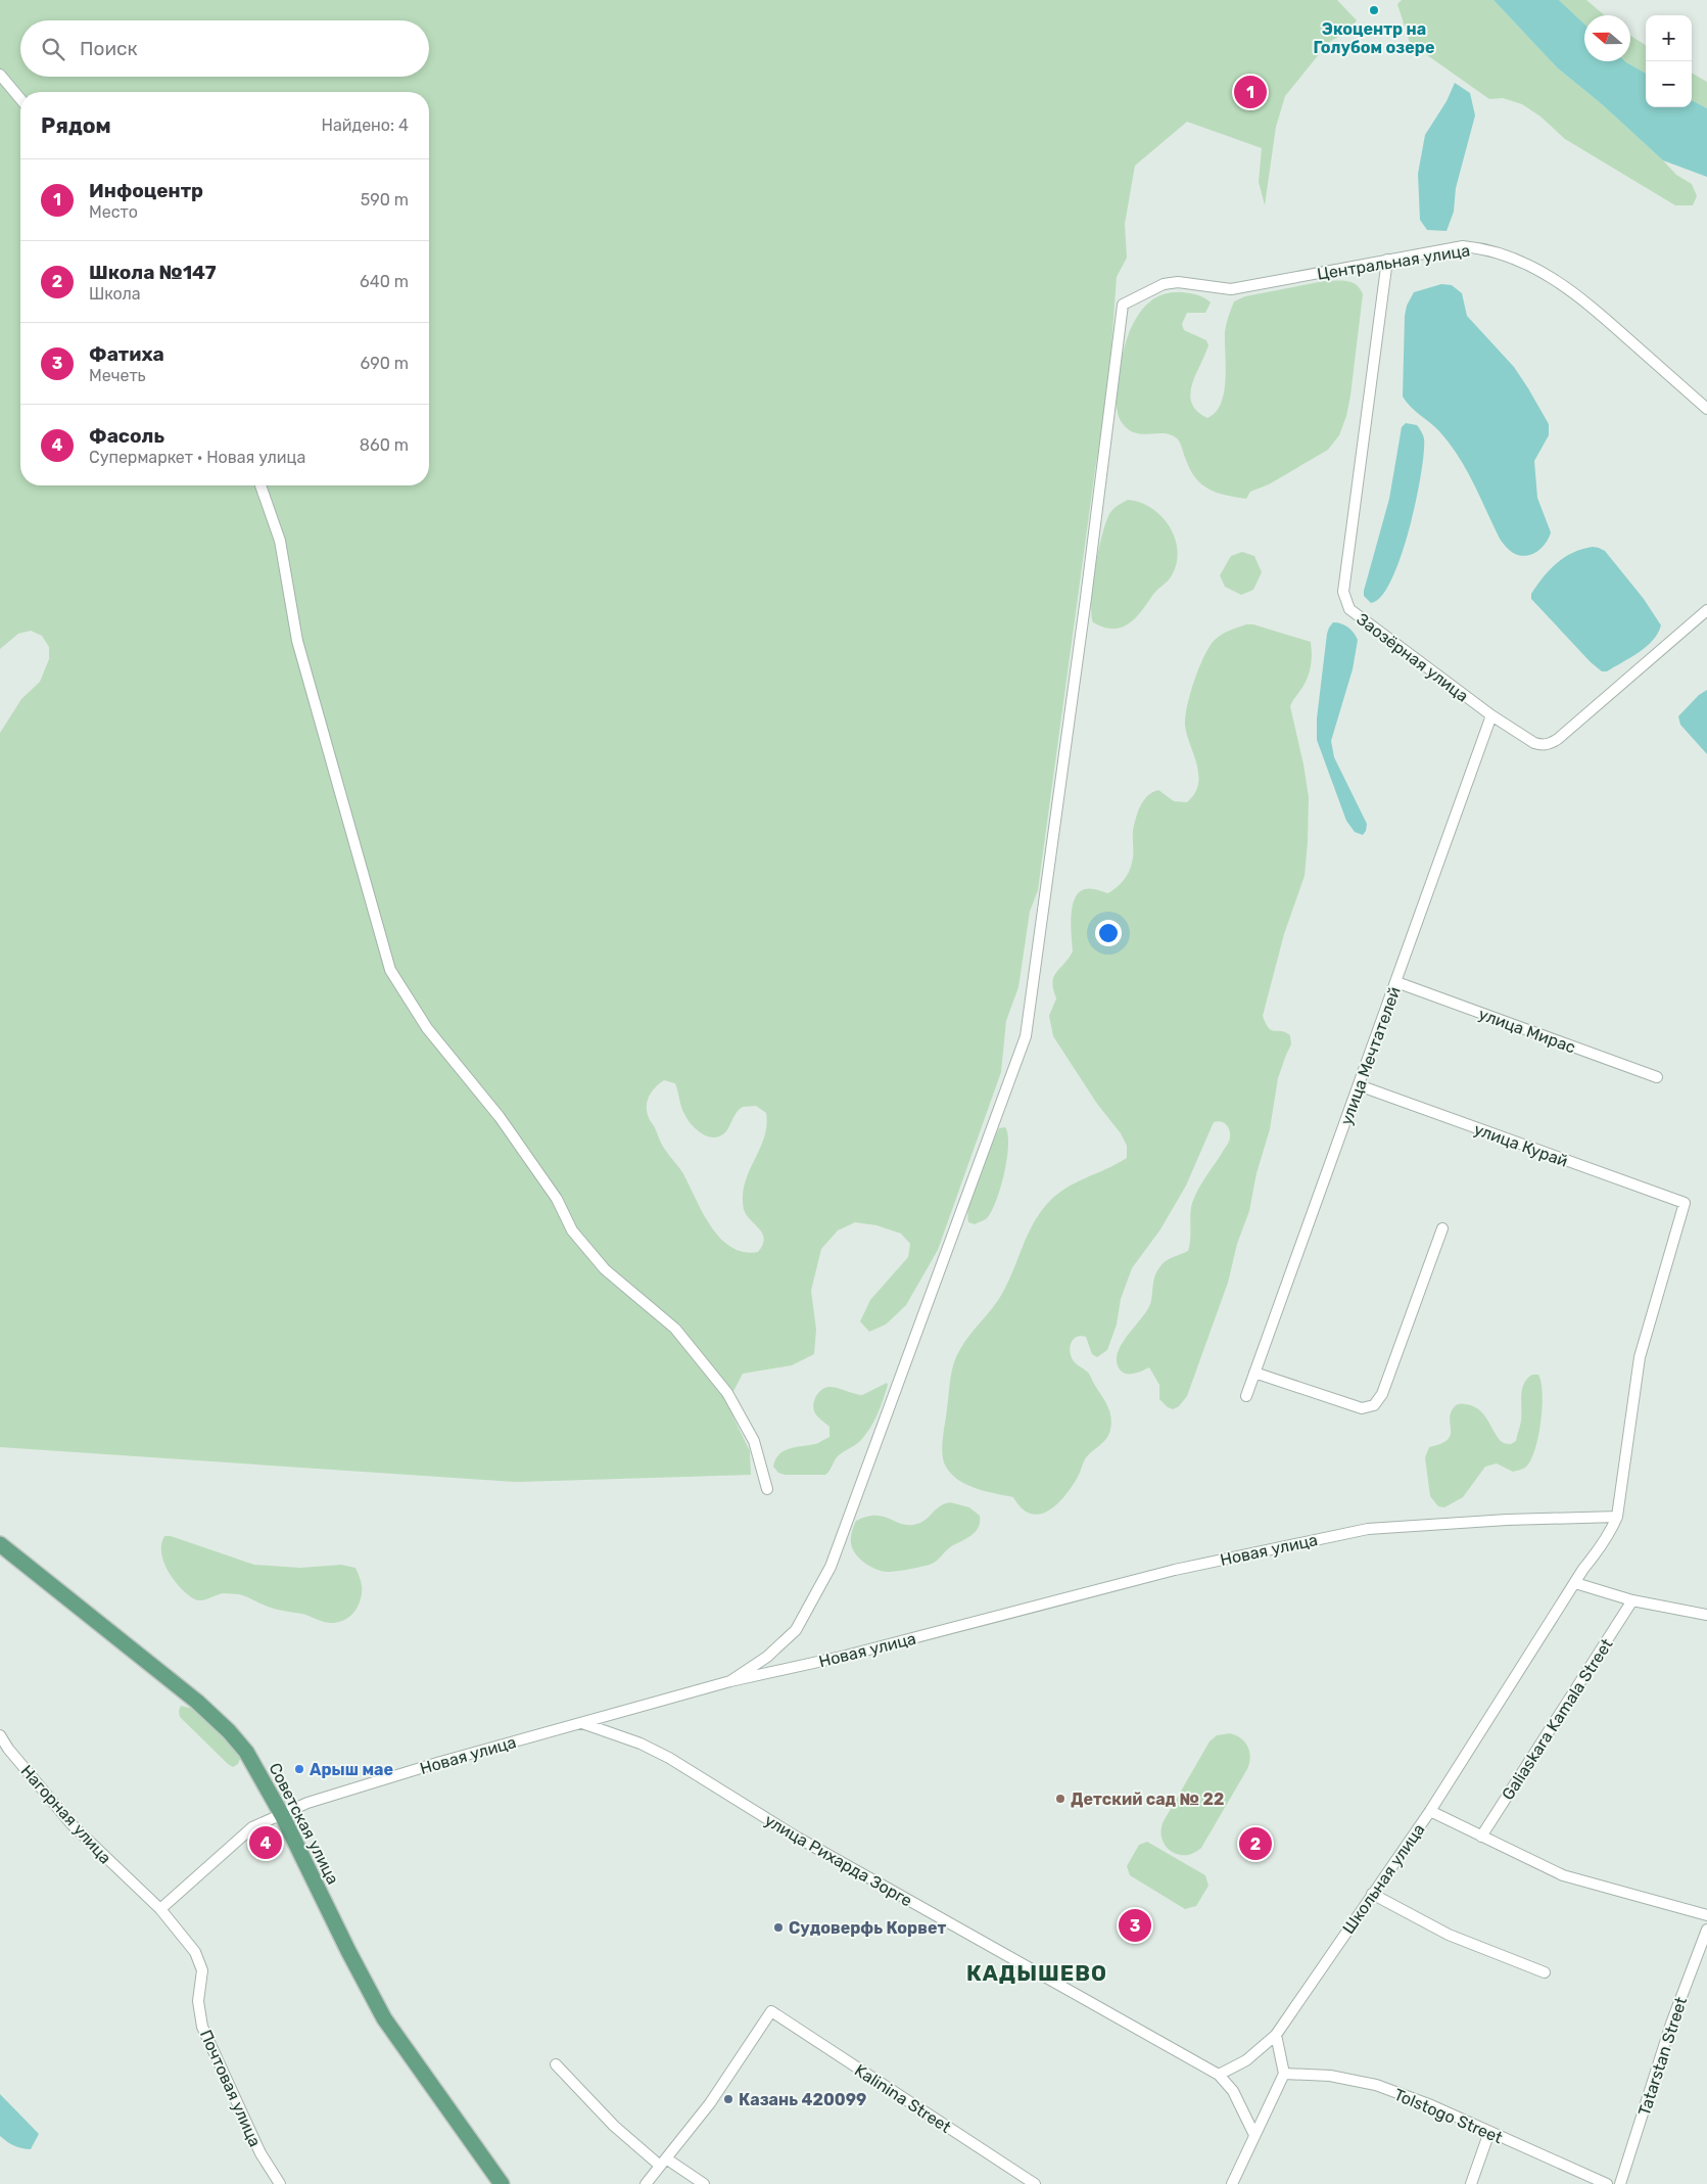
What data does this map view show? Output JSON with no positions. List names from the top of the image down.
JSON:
{
  "streets": {
    "main road": ["Советская улица"],
    "street": [
      "Центральная улица",
      "Заозёрная улица",
      "улица Мирас",
      "улица Мечтателей",
      "улица Курай",
      "Новая улица",
      "Galiaskara Kamala Street",
      "Нагорная улица",
      "улица Рихарда Зорге",
      "Школьная улица",
      "Tatarstan Street",
      "Почтовая улица",
      "Kalinina Street",
      "Tolstogo Street"
    ]
  },
  "crossings": [
    ["Центральная улица", "Заозёрная улица"],
    ["Центральная улица", "Новая улица"],
    ["Заозёрная улица", "улица Мечтателей"],
    ["улица Мирас", "улица Мечтателей"],
    ["улица Мечтателей", "улица Курай"],
    ["улица Курай", "Школьная улица"],
    ["Новая улица", "Нагорная улица"],
    ["Новая улица", "Советская улица"],
    ["Новая улица", "улица Рихарда Зорге"],
    ["Новая улица", "Школьная улица"],
    ["Новая улица", "Почтовая улица"],
    ["Нагорная улица", "Почтовая улица"],
    ["улица Рихарда Зорге", "Школьная улица"]
  ],
  "districts": ["КАДЫШЕВО"],
  "places": [
    "Экоцентр на Голубом озере",
    "Арыш мае",
    "Детский сад № 22",
    "Судоверфь Корвет",
    "Казань 420099"
  ],
  "north": "left",
  "page": {
    "map_buttons": ["+", "−"],
    "search": "Поиск",
    "pins": [
      "1",
      "4",
      "2",
      "3"
    ],
    "heading": ["Рядом", "Найдено: 4"],
    "list": [
      {
        "mark": "1",
        "name": "Инфоцентр",
        "note": "Место",
        "value": "590 m"
      },
      {
        "mark": "2",
        "name": "Школа №147",
        "note": "Школа",
        "value": "640 m"
      },
      {
        "mark": "3",
        "name": "Фатиха",
        "note": "Мечеть",
        "value": "690 m"
      },
      {
        "mark": "4",
        "name": "Фасоль",
        "note": "Супермаркет · Новая улица",
        "value": "860 m"
      }
    ]
  }
}
